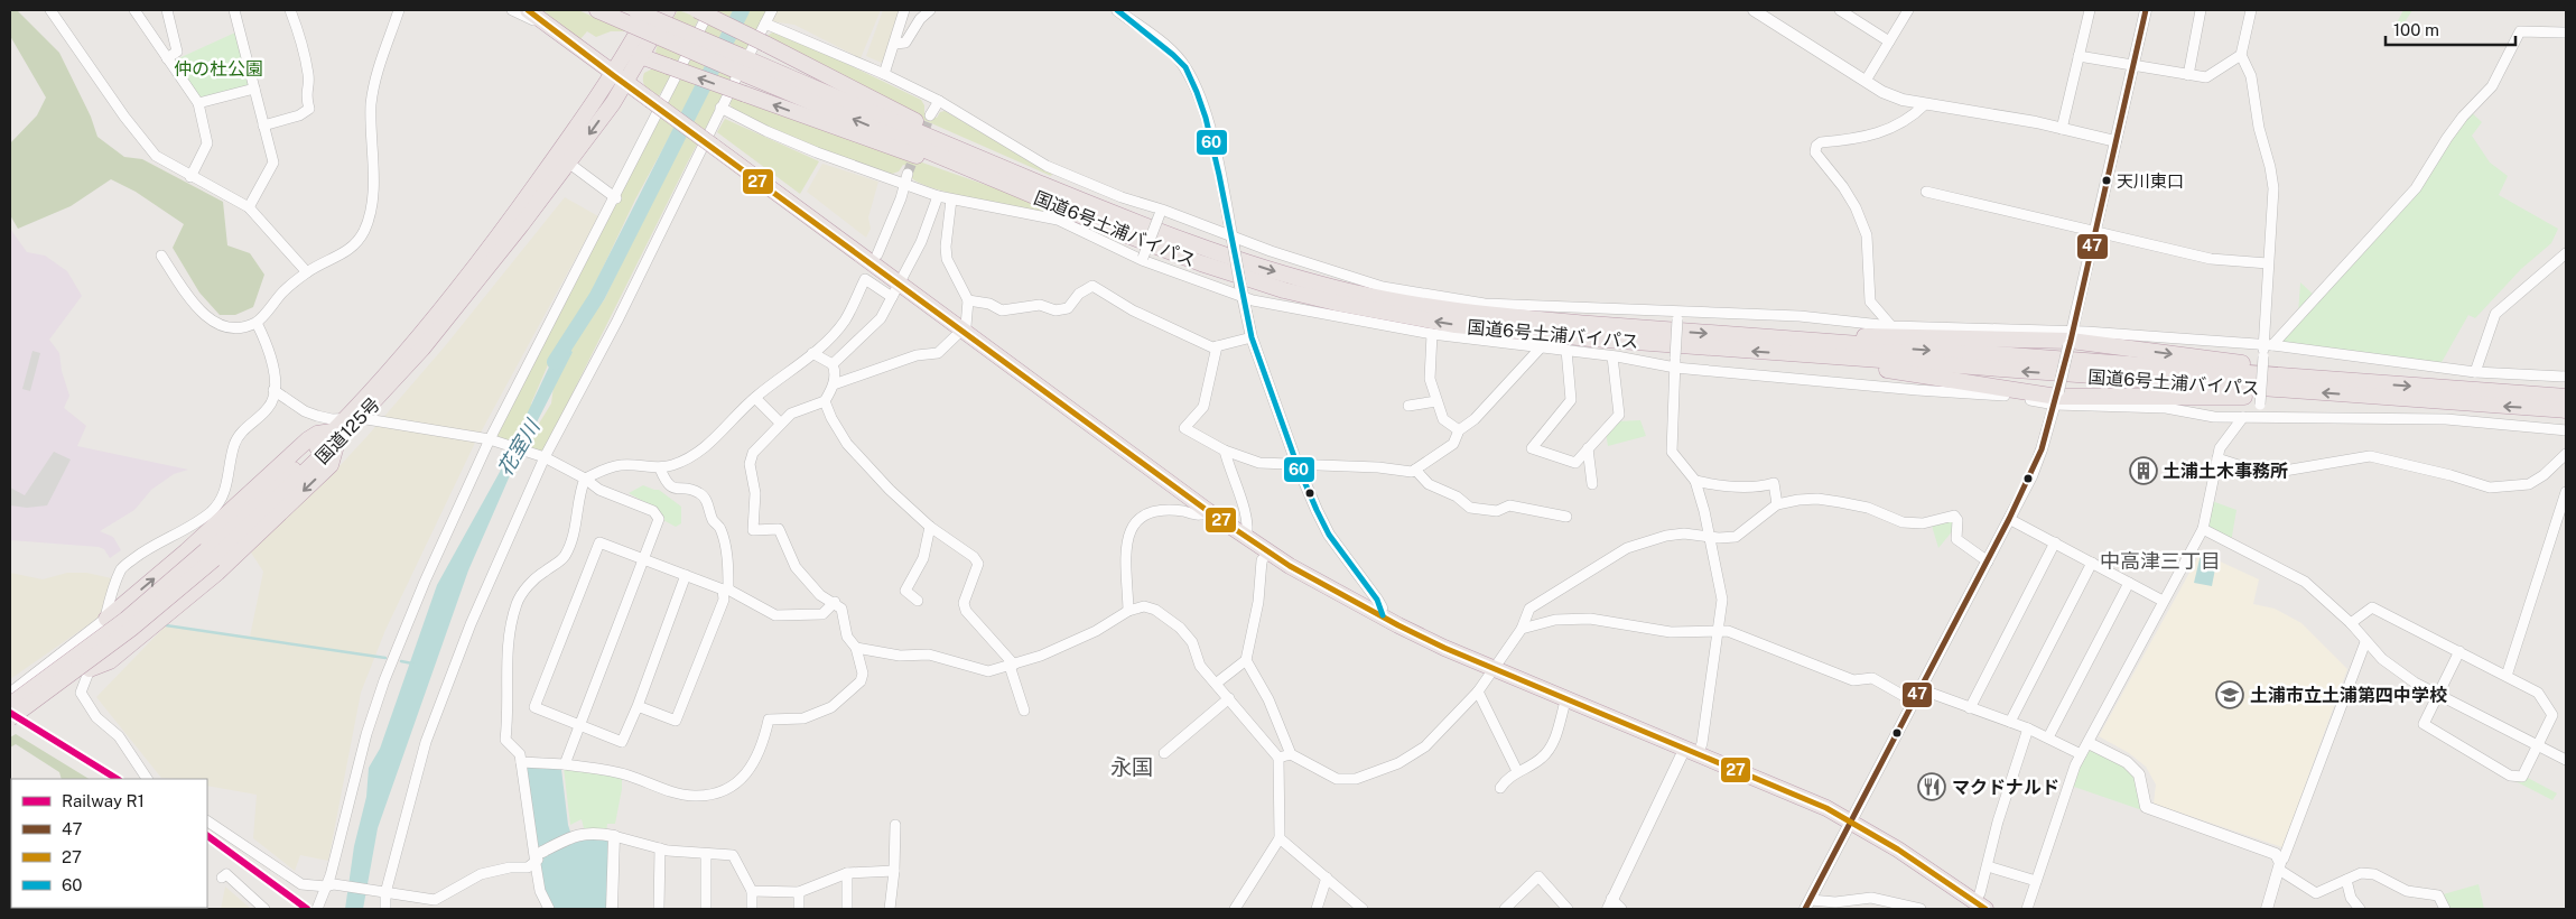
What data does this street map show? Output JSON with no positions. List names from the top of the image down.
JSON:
{
  "streets": {
    "highway": ["国道6号土浦バイパス", "国道125号"]
  },
  "districts": ["中高津三丁目", "永国"],
  "water": ["花室川"],
  "parks": ["仲の杜公園"],
  "places": {
    "other": ["天川東口"],
    "building": ["土浦土木事務所"],
    "school or university": ["土浦市立土浦第四中学校"],
    "restaurant": ["マクドナルド"]
  },
  "lines": [
    "transit line 47",
    "transit line 27",
    "transit line 60",
    "rail line R1"
  ],
  "legend": [
    "Railway R1",
    "47",
    "27",
    "60"
  ],
  "scale_bar": "100 m"
}
